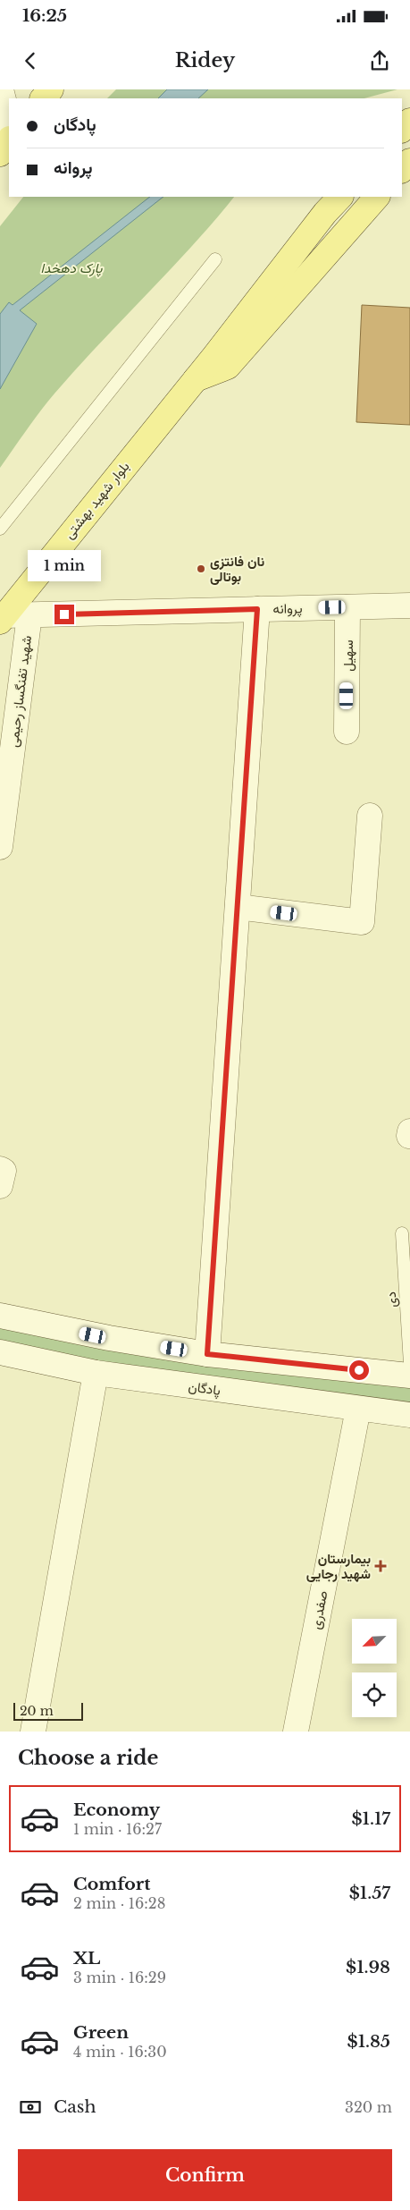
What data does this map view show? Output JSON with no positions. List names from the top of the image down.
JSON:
{
  "streets": {
    "main road": ["بلوار شهید بهشتی"],
    "street": [
      "پروانه",
      "سهیل",
      "شهید تفنگساز رحیمی",
      "پادگان",
      "صفدری"
    ],
    "lane": ["دی"]
  },
  "crossings": [
    ["بلوار شهید بهشتی", "پروانه"],
    ["پروانه", "سهیل"],
    ["پروانه", "شهید تفنگساز رحیمی"],
    ["پادگان", "صفدری"]
  ],
  "parks": ["پارک دهخدا"],
  "places": {
    "other": ["نان فانتزی بوتالی"],
    "health": ["بیمارستان شهید رجایی"]
  },
  "scale_bar": "20 m",
  "north": "bottom left",
  "page": {
    "status": "16:25",
    "header": "Ridey",
    "banner": ["پادگان", "پروانه"],
    "bubble": "1 min",
    "scale": "20 m",
    "heading": "Choose a ride",
    "list": [
      {
        "name": "Economy",
        "note": "1 min · 16:27",
        "value": "$1.17"
      },
      {
        "name": "Comfort",
        "note": "2 min · 16:28",
        "value": "$1.57"
      },
      {
        "name": "XL",
        "note": "3 min · 16:29",
        "value": "$1.98"
      },
      {
        "name": "Green",
        "note": "4 min · 16:30",
        "value": "$1.85"
      }
    ],
    "pay": ["Cash", "320 m"],
    "buttons": "Confirm"
  }
}
